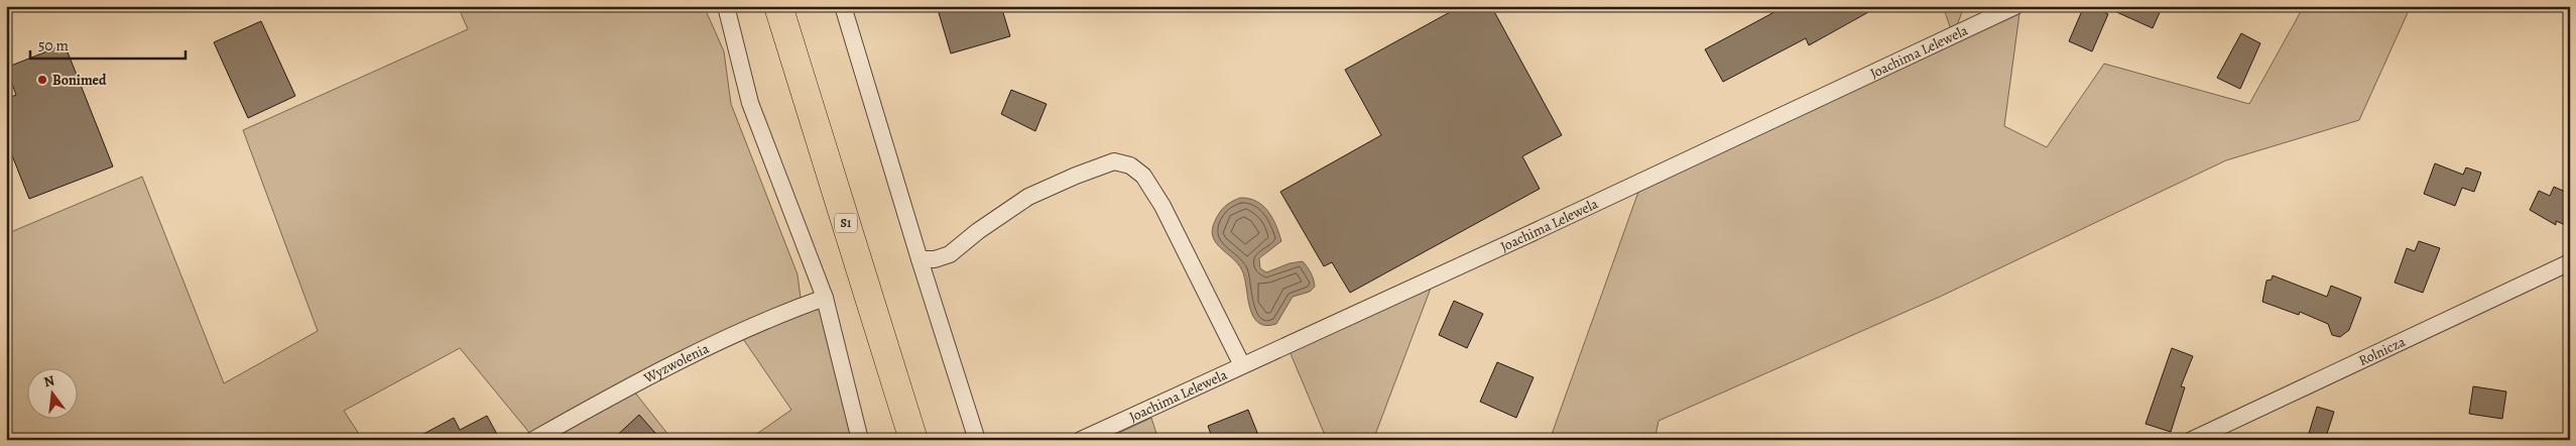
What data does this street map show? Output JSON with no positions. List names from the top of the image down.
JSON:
{
  "streets": {
    "highway": ["S1"],
    "street": ["Joachima Lelewela", "Rolnicza", "Wyzwolenia"]
  },
  "places": ["Bonimed"],
  "scale_bar": "50 m",
  "north": "top"
}
